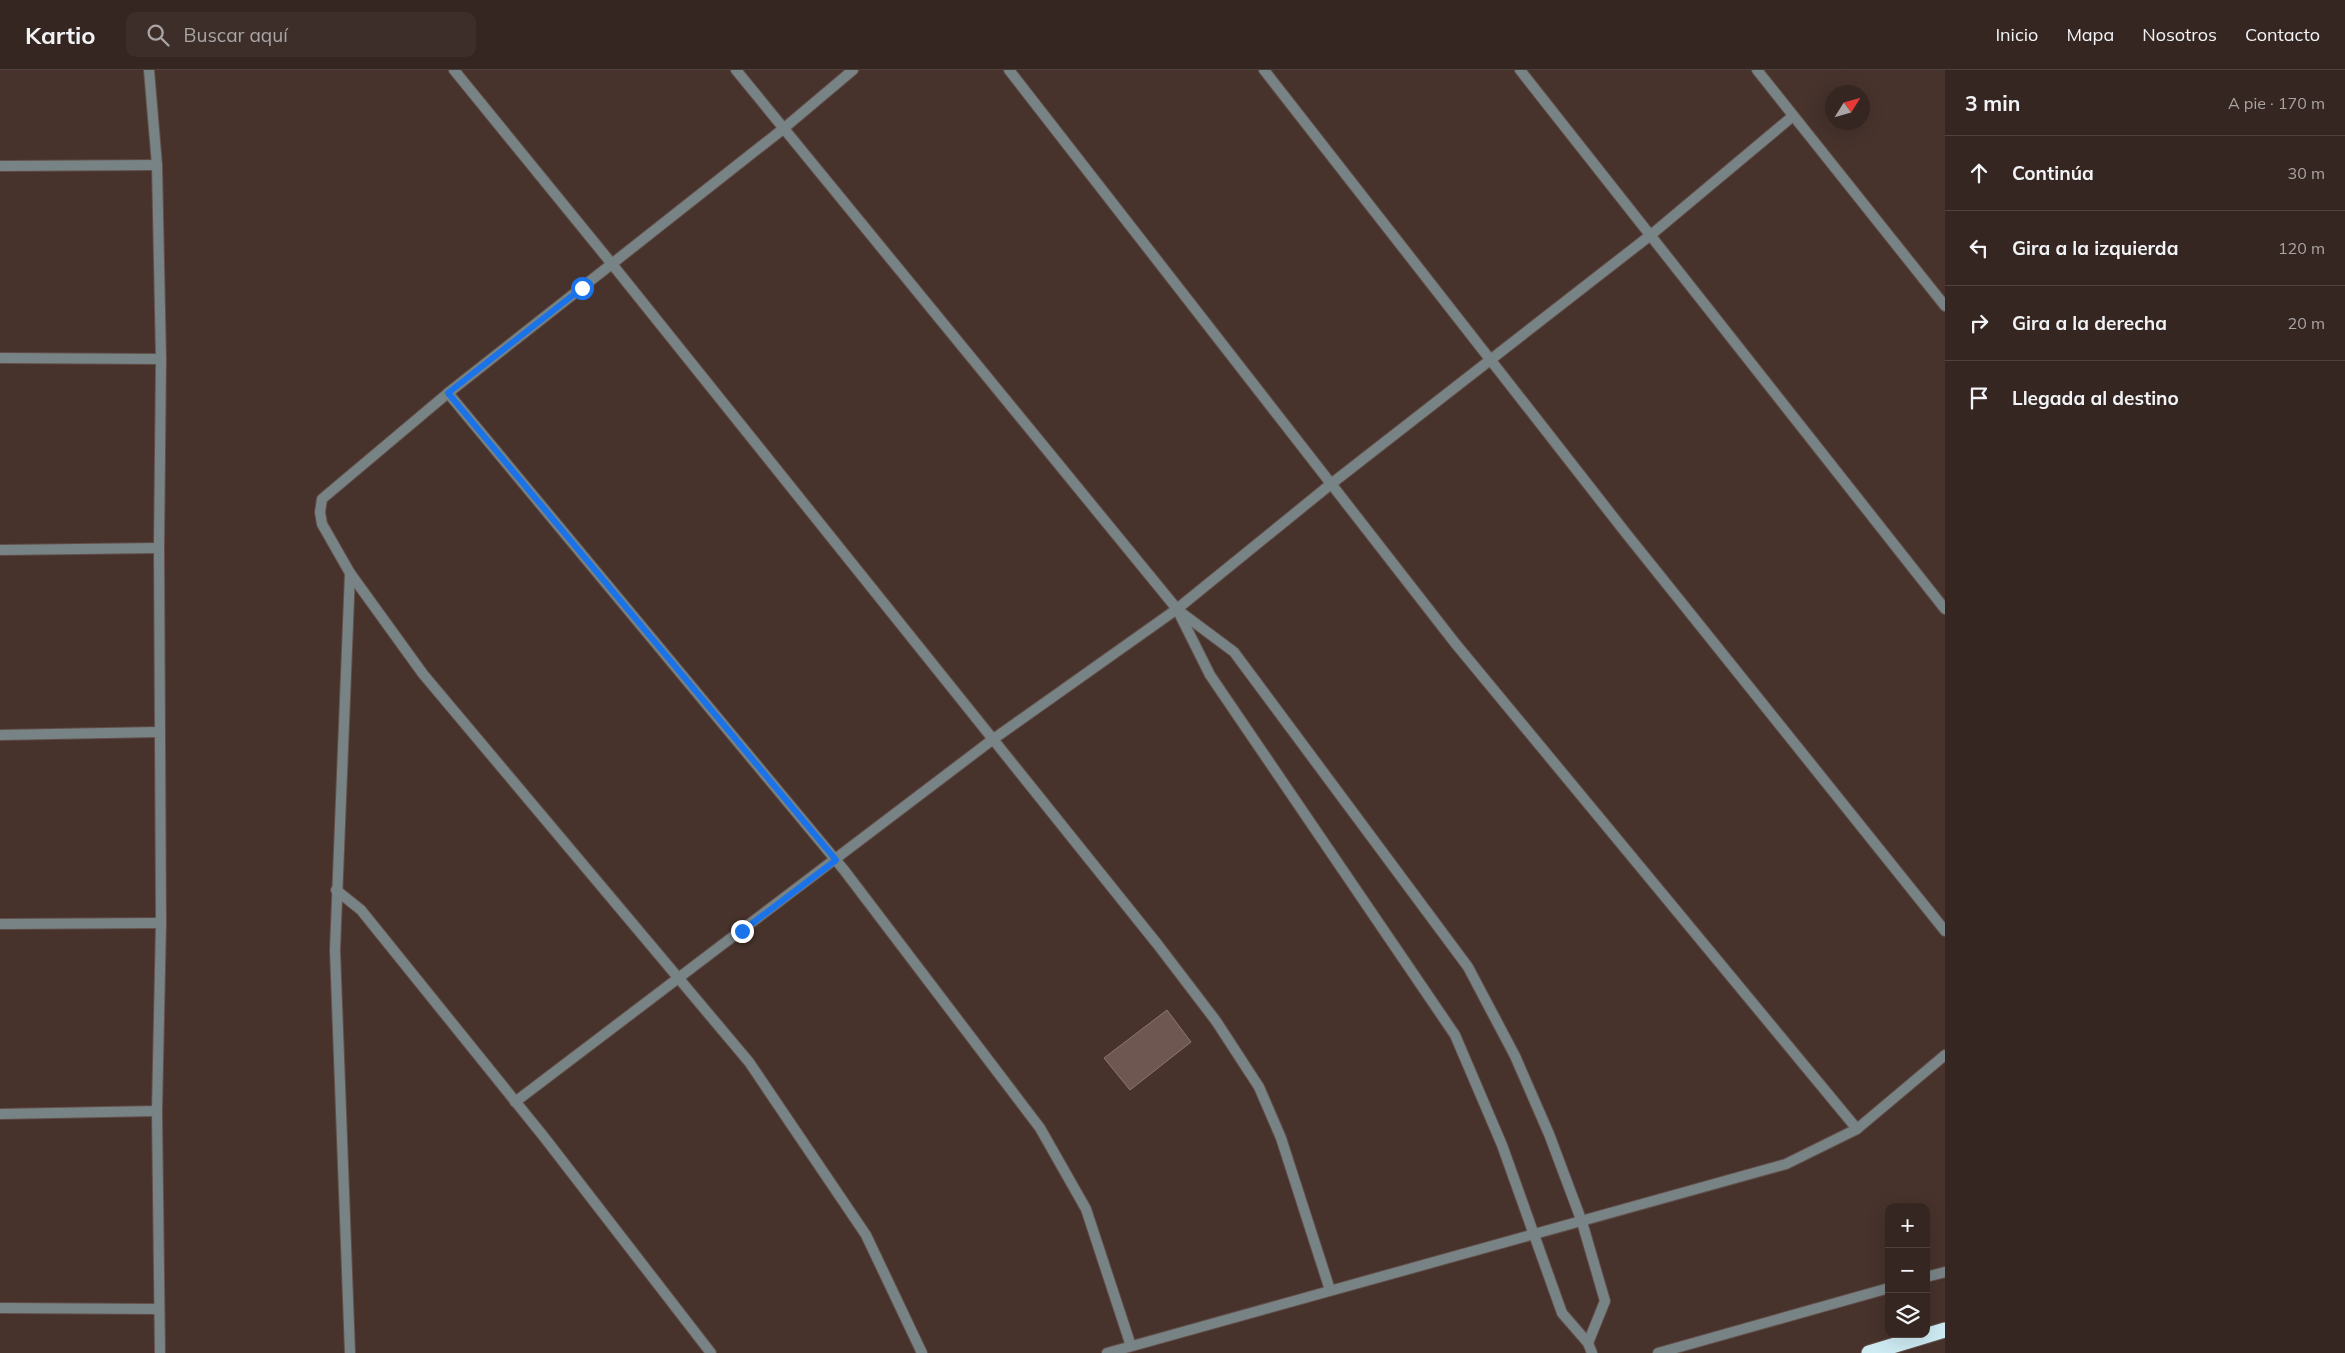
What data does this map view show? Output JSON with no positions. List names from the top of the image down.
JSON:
{
  "north": "top right",
  "page": {
    "header": "Kartio",
    "search": "Buscar aquí",
    "nav": [
      "Inicio",
      "Mapa",
      "Nosotros",
      "Contacto"
    ],
    "heading": ["3 min", "A pie · 170 m"],
    "list": [
      ["Continúa", "30 m"],
      ["Gira a la izquierda", "120 m"],
      ["Gira a la derecha", "20 m"],
      "Llegada al destino"
    ],
    "map_buttons": ["+", "−"]
  }
}
